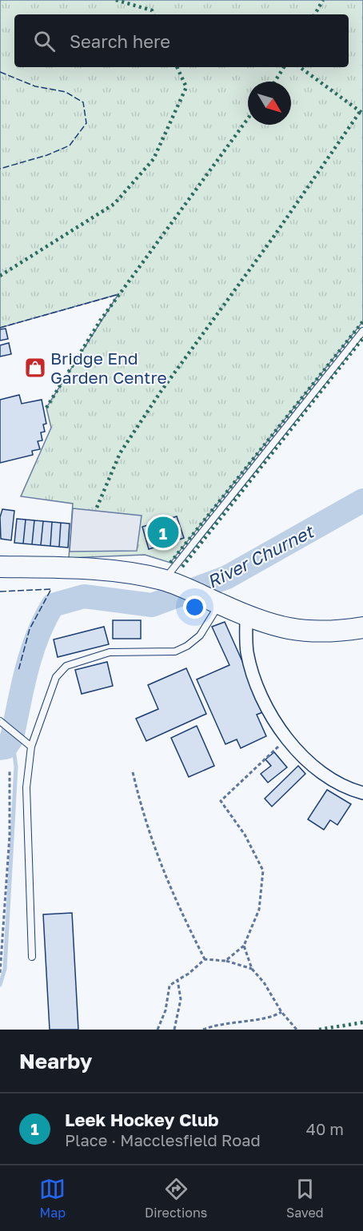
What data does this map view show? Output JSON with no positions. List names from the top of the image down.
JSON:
{
  "water": ["River Churnet"],
  "places": {
    "shop": ["Bridge End Garden Centre"]
  },
  "north": "bottom right",
  "page": {
    "search": "Search here",
    "pins": "1",
    "heading": "Nearby",
    "list": [
      {
        "mark": "1",
        "name": "Leek Hockey Club",
        "note": "Place · Macclesfield Road",
        "value": "40 m"
      }
    ],
    "nav": ["Map", "Directions", "Saved"]
  }
}
